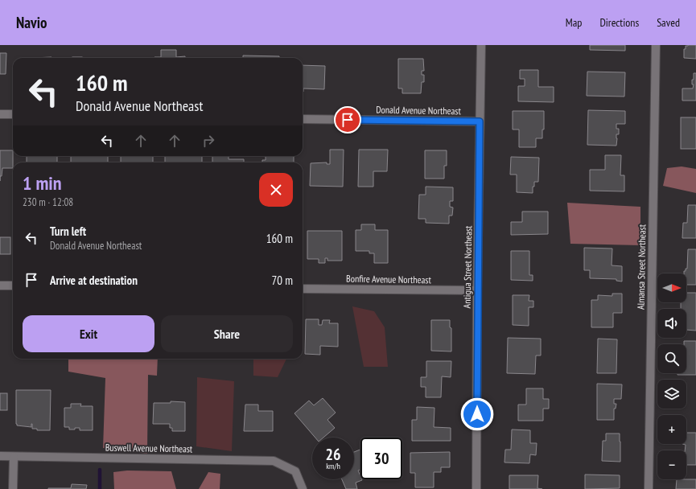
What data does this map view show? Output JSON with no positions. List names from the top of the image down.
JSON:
{
  "streets": {
    "street": [
      "Donald Avenue Northeast",
      "Antigua Street Northeast",
      "Almansa Street Northeast",
      "Bonfire Avenue Northeast",
      "Buswell Avenue Northeast"
    ]
  },
  "crossings": [
    ["Donald Avenue Northeast", "Antigua Street Northeast"],
    ["Antigua Street Northeast", "Bonfire Avenue Northeast"]
  ],
  "north": "right",
  "page": {
    "header": "Navio",
    "nav": ["Map", "Directions", "Saved"],
    "turn": ["160 m", "Donald Avenue Northeast"],
    "heading": ["1 min", "230 m · 12:08"],
    "list": [
      {
        "name": "Turn left",
        "note": "Donald Avenue Northeast",
        "value": "160 m"
      },
      {
        "name": "Arrive at destination",
        "value": "70 m"
      }
    ],
    "map_buttons": ["+", "−"],
    "buttons": ["Exit", "Share"],
    "speed": "26 km/h",
    "limit": "30"
  }
}
